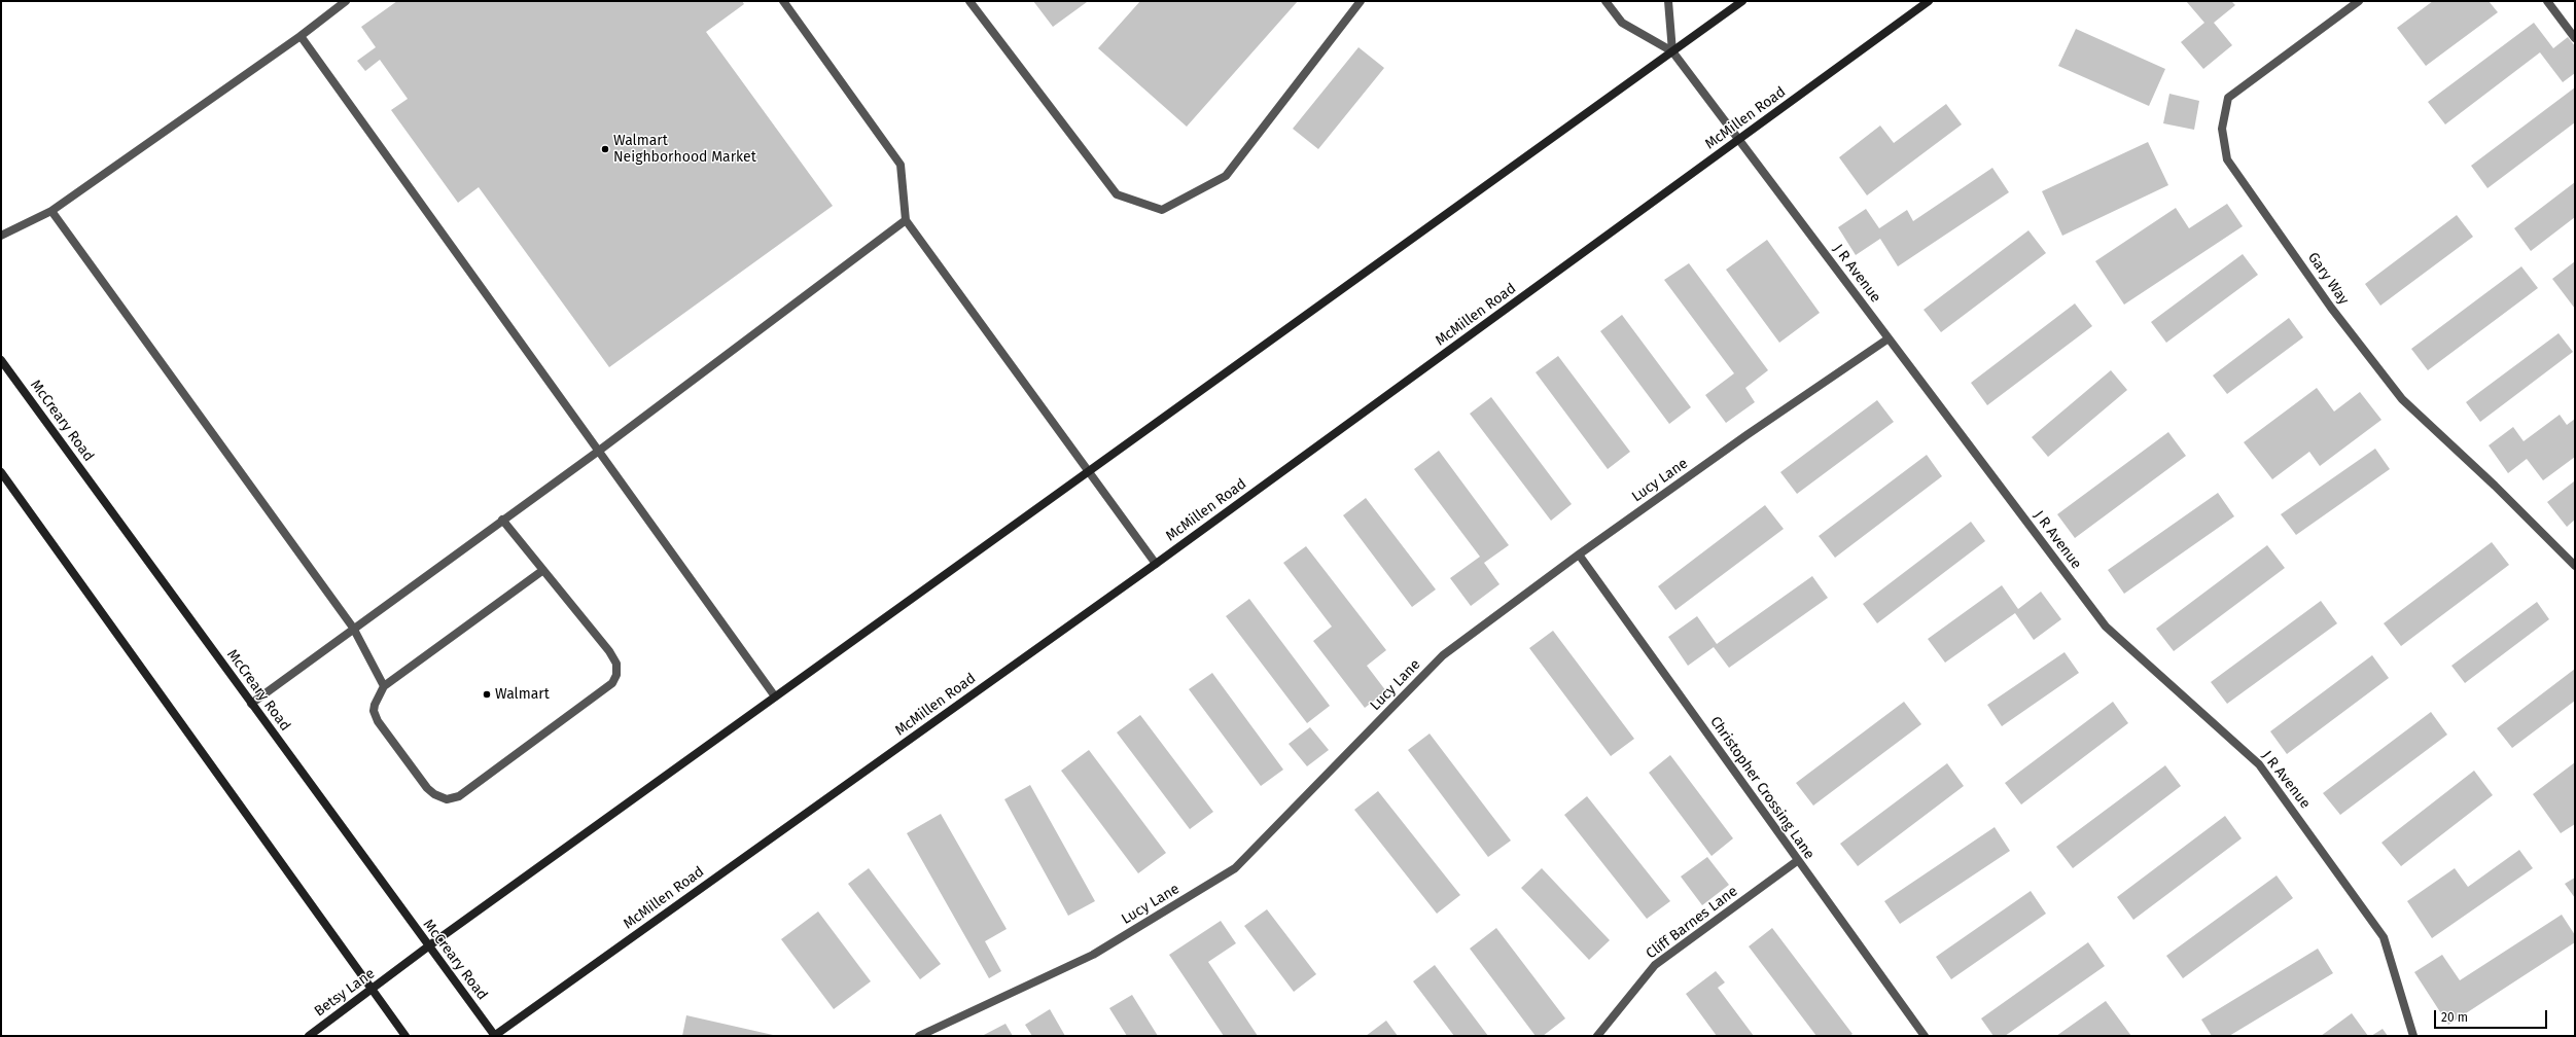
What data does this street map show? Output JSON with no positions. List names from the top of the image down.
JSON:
{
  "streets": {
    "main road": ["McMillen Road", "McCreary Road", "Betsy Lane"],
    "street": [
      "J R Avenue",
      "Gary Way",
      "Lucy Lane",
      "Christopher Crossing Lane",
      "Cliff Barnes Lane"
    ]
  },
  "crossings": [
    ["McMillen Road", "J R Avenue"],
    ["McMillen Road", "McCreary Road"],
    ["J R Avenue", "Lucy Lane"],
    ["McCreary Road", "Betsy Lane"],
    ["Lucy Lane", "Christopher Crossing Lane"],
    ["Christopher Crossing Lane", "Cliff Barnes Lane"]
  ],
  "places": ["Walmart Neighborhood Market", "Walmart"],
  "scale_bar": "20 m"
}
